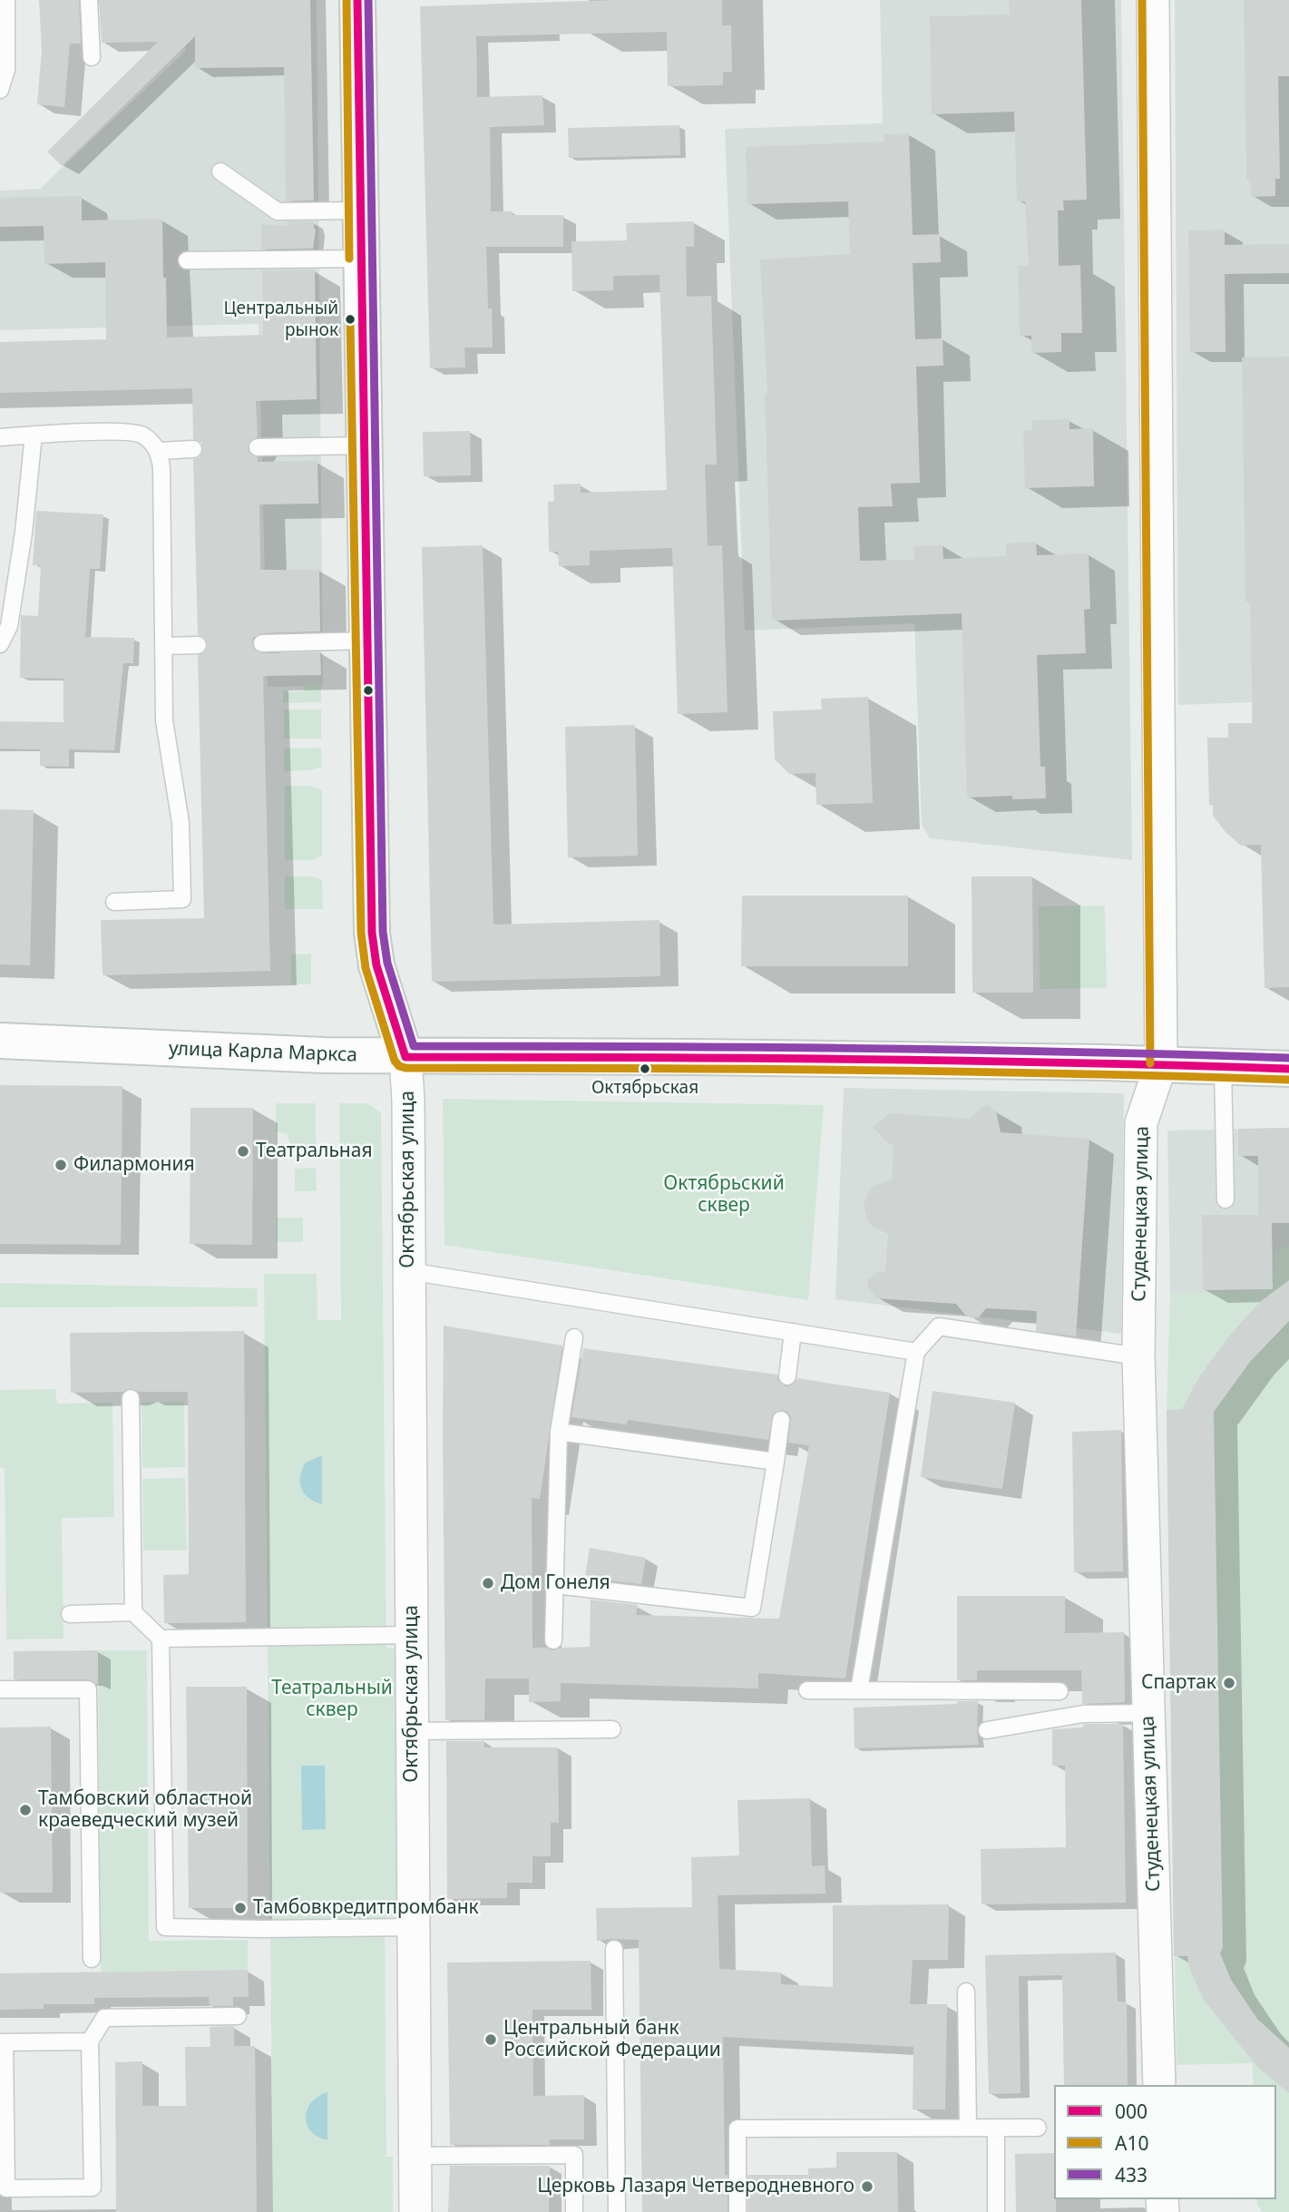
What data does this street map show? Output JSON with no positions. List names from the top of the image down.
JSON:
{
  "streets": {
    "main road": ["улица Карла Маркса", "Октябрьская улица"],
    "street": ["Студенецкая улица"]
  },
  "crossings": [
    ["улица Карла Маркса", "Октябрьская улица"],
    ["улица Карла Маркса", "Студенецкая улица"]
  ],
  "parks": ["Октябрьский сквер", "Театральный сквер"],
  "places": [
    "Центральный рынок",
    "Октябрьская",
    "Театральная",
    "Филармония",
    "Дом Гонеля",
    "Спартак",
    "Тамбовский областной краеведческий музей",
    "Тамбовкредитпромбанк",
    "Центральный банк Российской Федерации",
    "Церковь Лазаря Четверодневного"
  ],
  "lines": ["transit line 000", "transit line А10", "transit line 433"],
  "legend": ["000", "А10", "433"]
}
